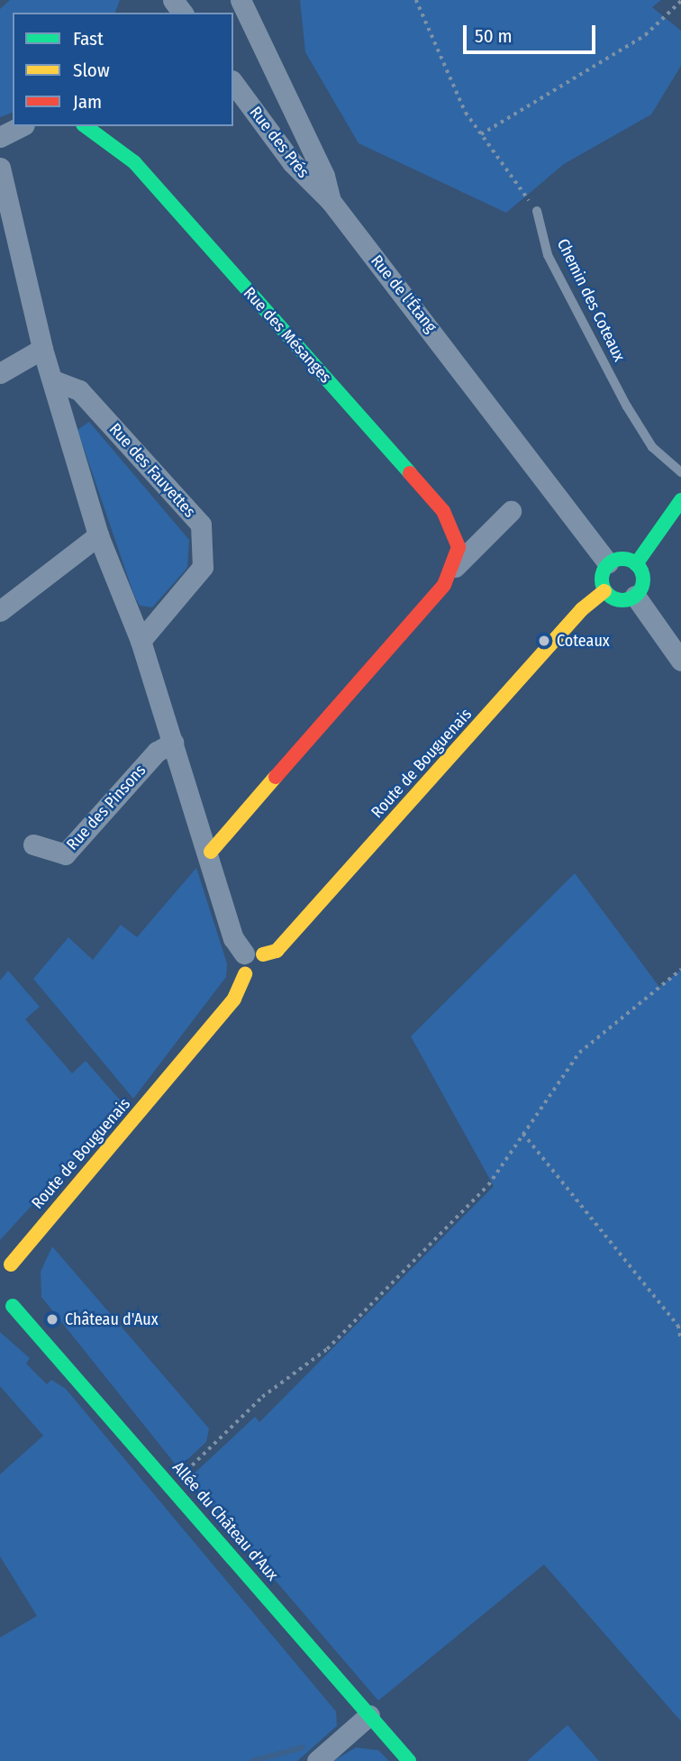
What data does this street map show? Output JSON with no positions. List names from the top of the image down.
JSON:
{
  "streets": {
    "street": [
      "Rue des Prés",
      "Rue de l'Étang",
      "Rue des Mésanges",
      "Rue des Fauvettes",
      "Route de Bouguenais",
      "Rue des Pinsons",
      "Allée du Château d'Aux"
    ],
    "lane": ["Chemin des Coteaux"]
  },
  "crossings": [
    ["Rue des Prés", "Rue de l'Étang"],
    ["Rue de l'Étang", "Route de Bouguenais"]
  ],
  "places": ["Coteaux", "Château d'Aux"],
  "legend": ["Fast", "Slow", "Jam"],
  "scale_bar": "50 m"
}
